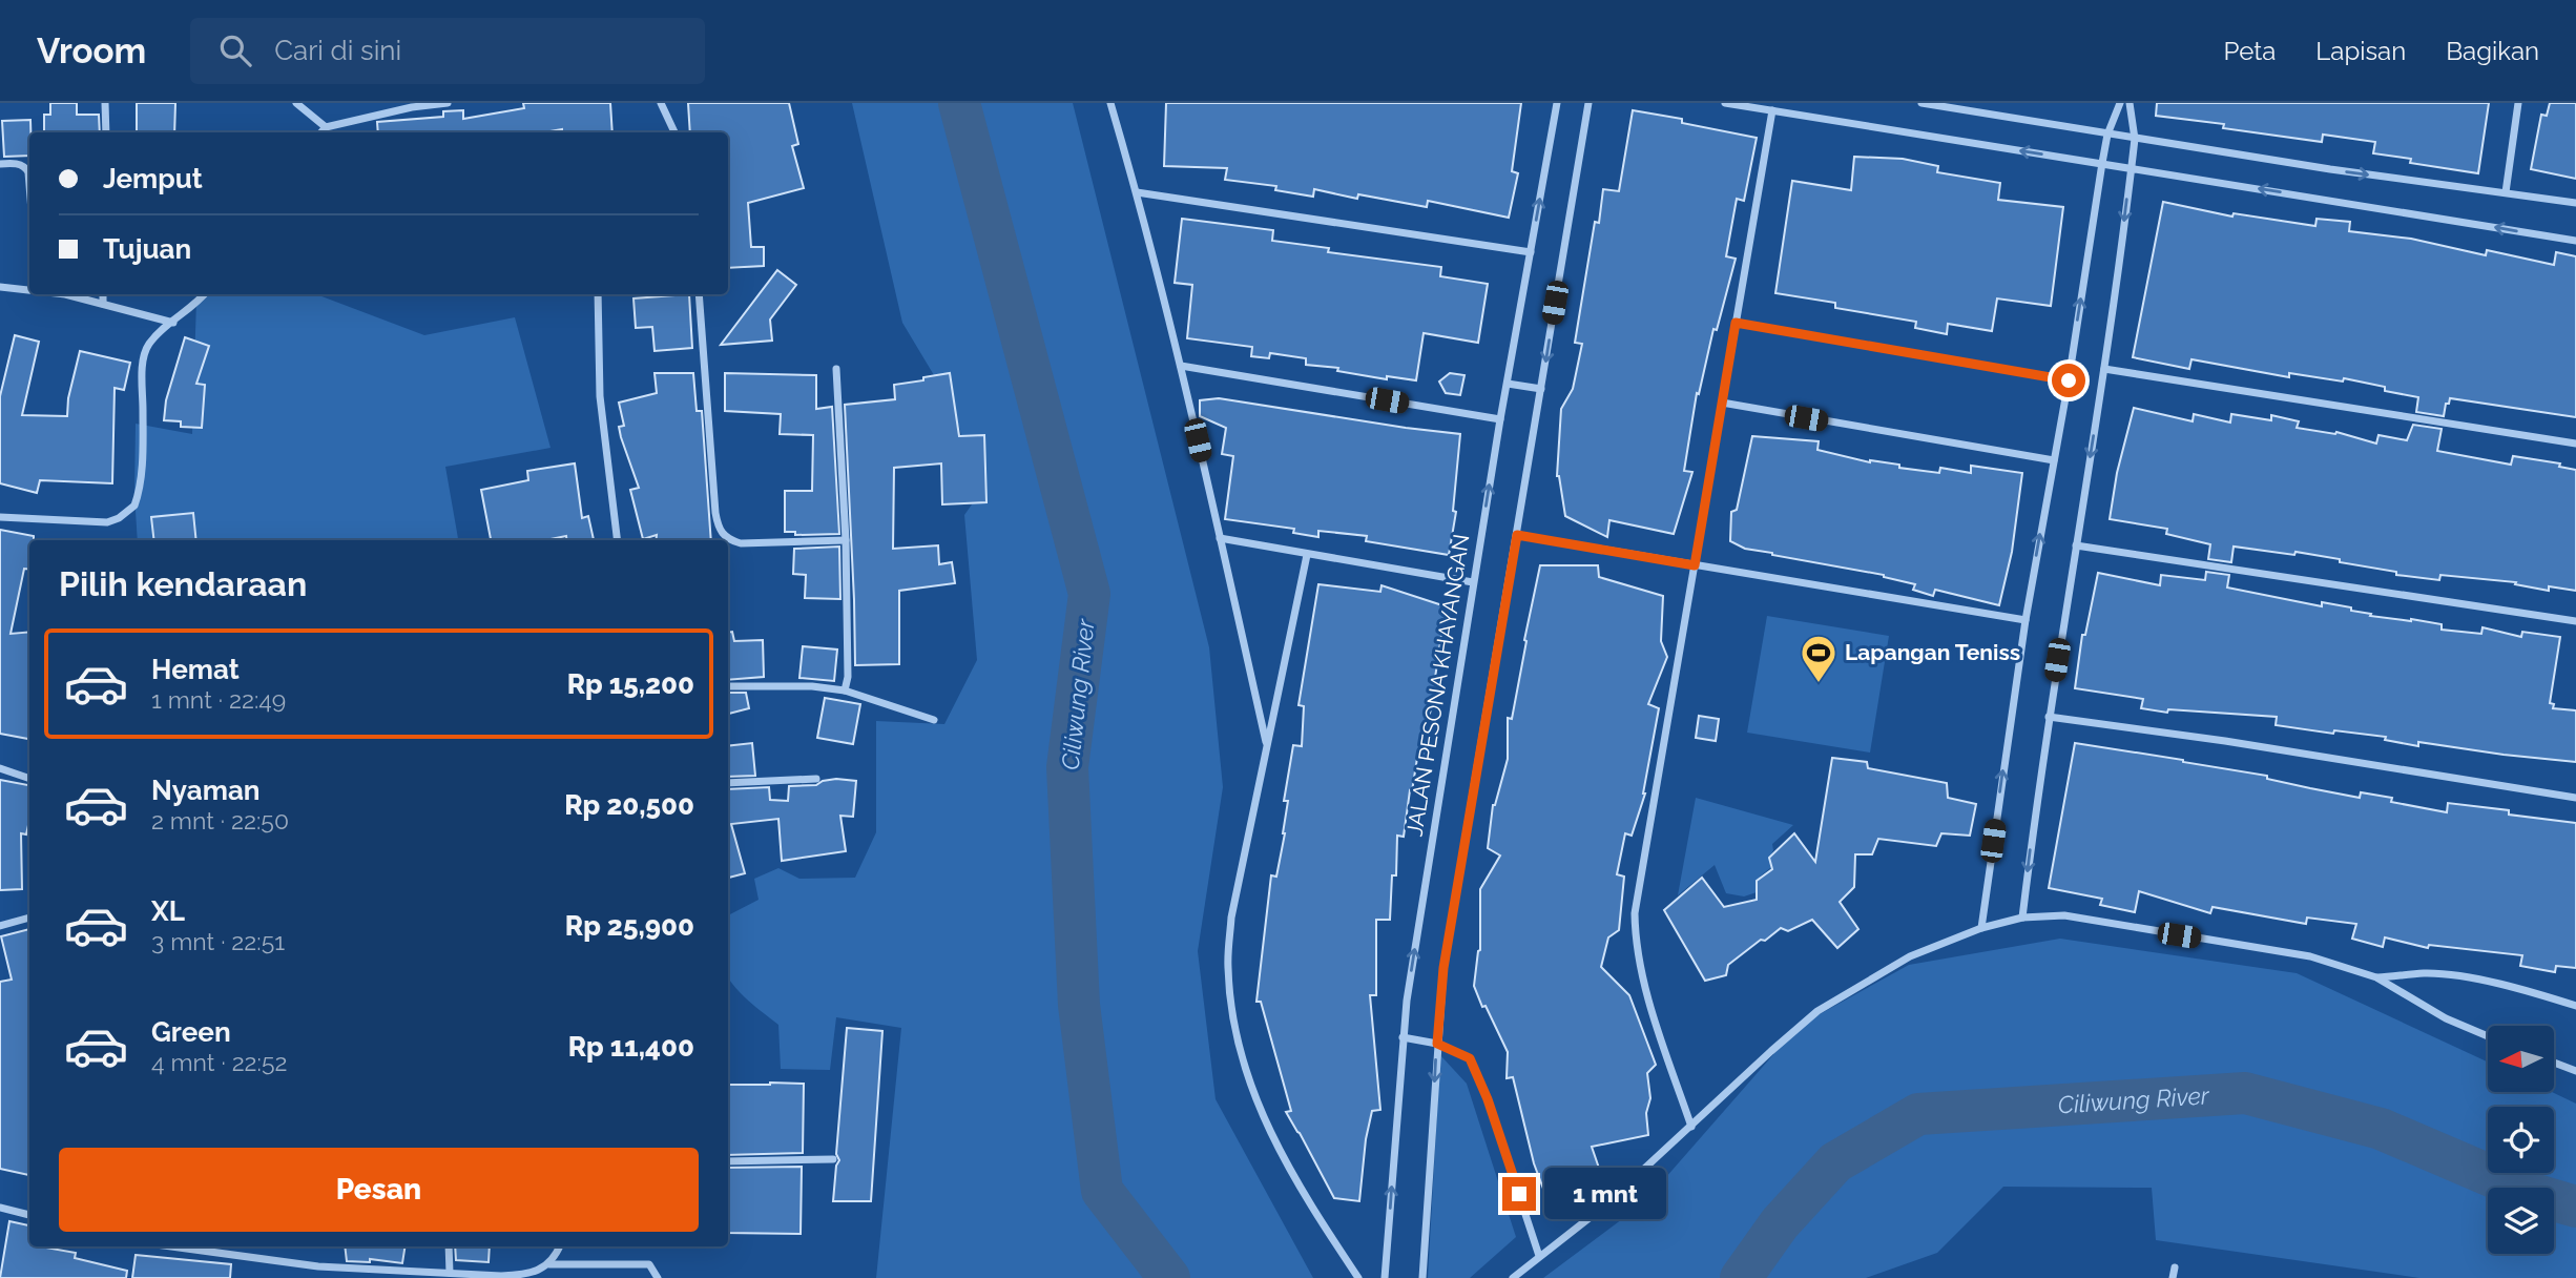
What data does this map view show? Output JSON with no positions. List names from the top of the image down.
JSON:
{
  "streets": {
    "street": ["JALAN PESONA KHAYANGAN"]
  },
  "water": ["Ciliwung River"],
  "places": {
    "sports": ["Lapangan Teniss"]
  },
  "north": "left",
  "page": {
    "header": "Vroom",
    "search": "Cari di sini",
    "nav": ["Peta", "Lapisan", "Bagikan"],
    "banner": ["Jemput", "Tujuan"],
    "heading": "Pilih kendaraan",
    "list": [
      {
        "name": "Hemat",
        "note": "1 mnt · 22:49",
        "value": "Rp 15,200"
      },
      {
        "name": "Nyaman",
        "note": "2 mnt · 22:50",
        "value": "Rp 20,500"
      },
      {
        "name": "XL",
        "note": "3 mnt · 22:51",
        "value": "Rp 25,900"
      },
      {
        "name": "Green",
        "note": "4 mnt · 22:52",
        "value": "Rp 11,400"
      }
    ],
    "buttons": "Pesan",
    "bubble": "1 mnt"
  }
}
